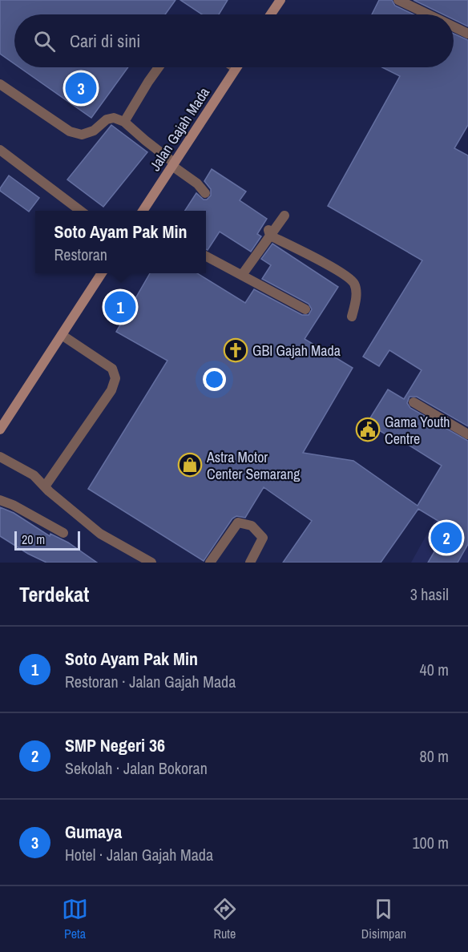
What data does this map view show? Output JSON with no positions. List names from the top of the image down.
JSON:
{
  "streets": {
    "main road": ["Jalan Gajah Mada"]
  },
  "places": {
    "church": ["GBI Gajah Mada"],
    "public building": ["Gama Youth Centre"],
    "shop": ["Astra Motor Center Semarang"]
  },
  "scale_bar": "20 m",
  "page": {
    "search": "Cari di sini",
    "pins": ["3", "1", "2"],
    "popup": ["Soto Ayam Pak Min", "Restoran"],
    "scale": "20 m",
    "heading": ["Terdekat", "3 hasil"],
    "list": [
      {
        "mark": "1",
        "name": "Soto Ayam Pak Min",
        "note": "Restoran · Jalan Gajah Mada",
        "value": "40 m"
      },
      {
        "mark": "2",
        "name": "SMP Negeri 36",
        "note": "Sekolah · Jalan Bokoran",
        "value": "80 m"
      },
      {
        "mark": "3",
        "name": "Gumaya",
        "note": "Hotel · Jalan Gajah Mada",
        "value": "100 m"
      }
    ],
    "nav": ["Peta", "Rute", "Disimpan"]
  }
}
